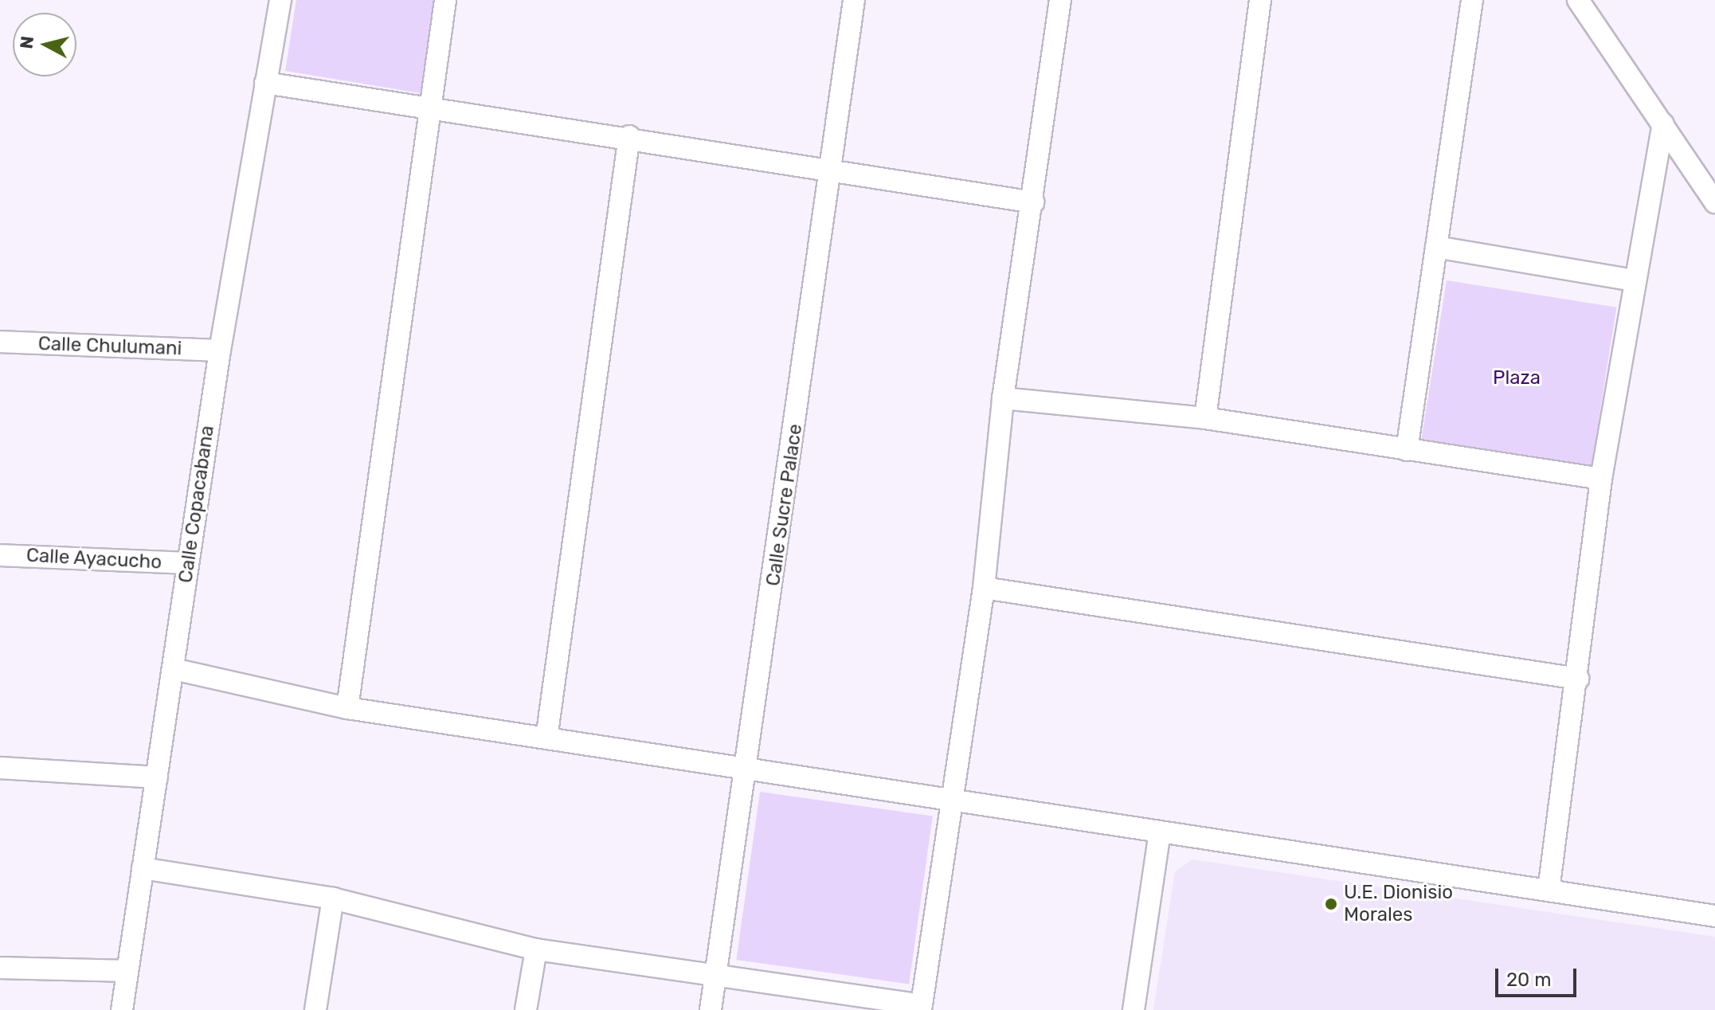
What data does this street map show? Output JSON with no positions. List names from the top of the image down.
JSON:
{
  "streets": {
    "street": [
      "Calle Chulumani",
      "Calle Copacabana",
      "Calle Sucre Palace",
      "Calle Ayacucho"
    ]
  },
  "crossings": [
    ["Calle Chulumani", "Calle Copacabana"],
    ["Calle Copacabana", "Calle Ayacucho"]
  ],
  "parks": ["Plaza"],
  "places": ["U.E. Dionisio Morales"],
  "scale_bar": "20 m",
  "north": "left"
}
